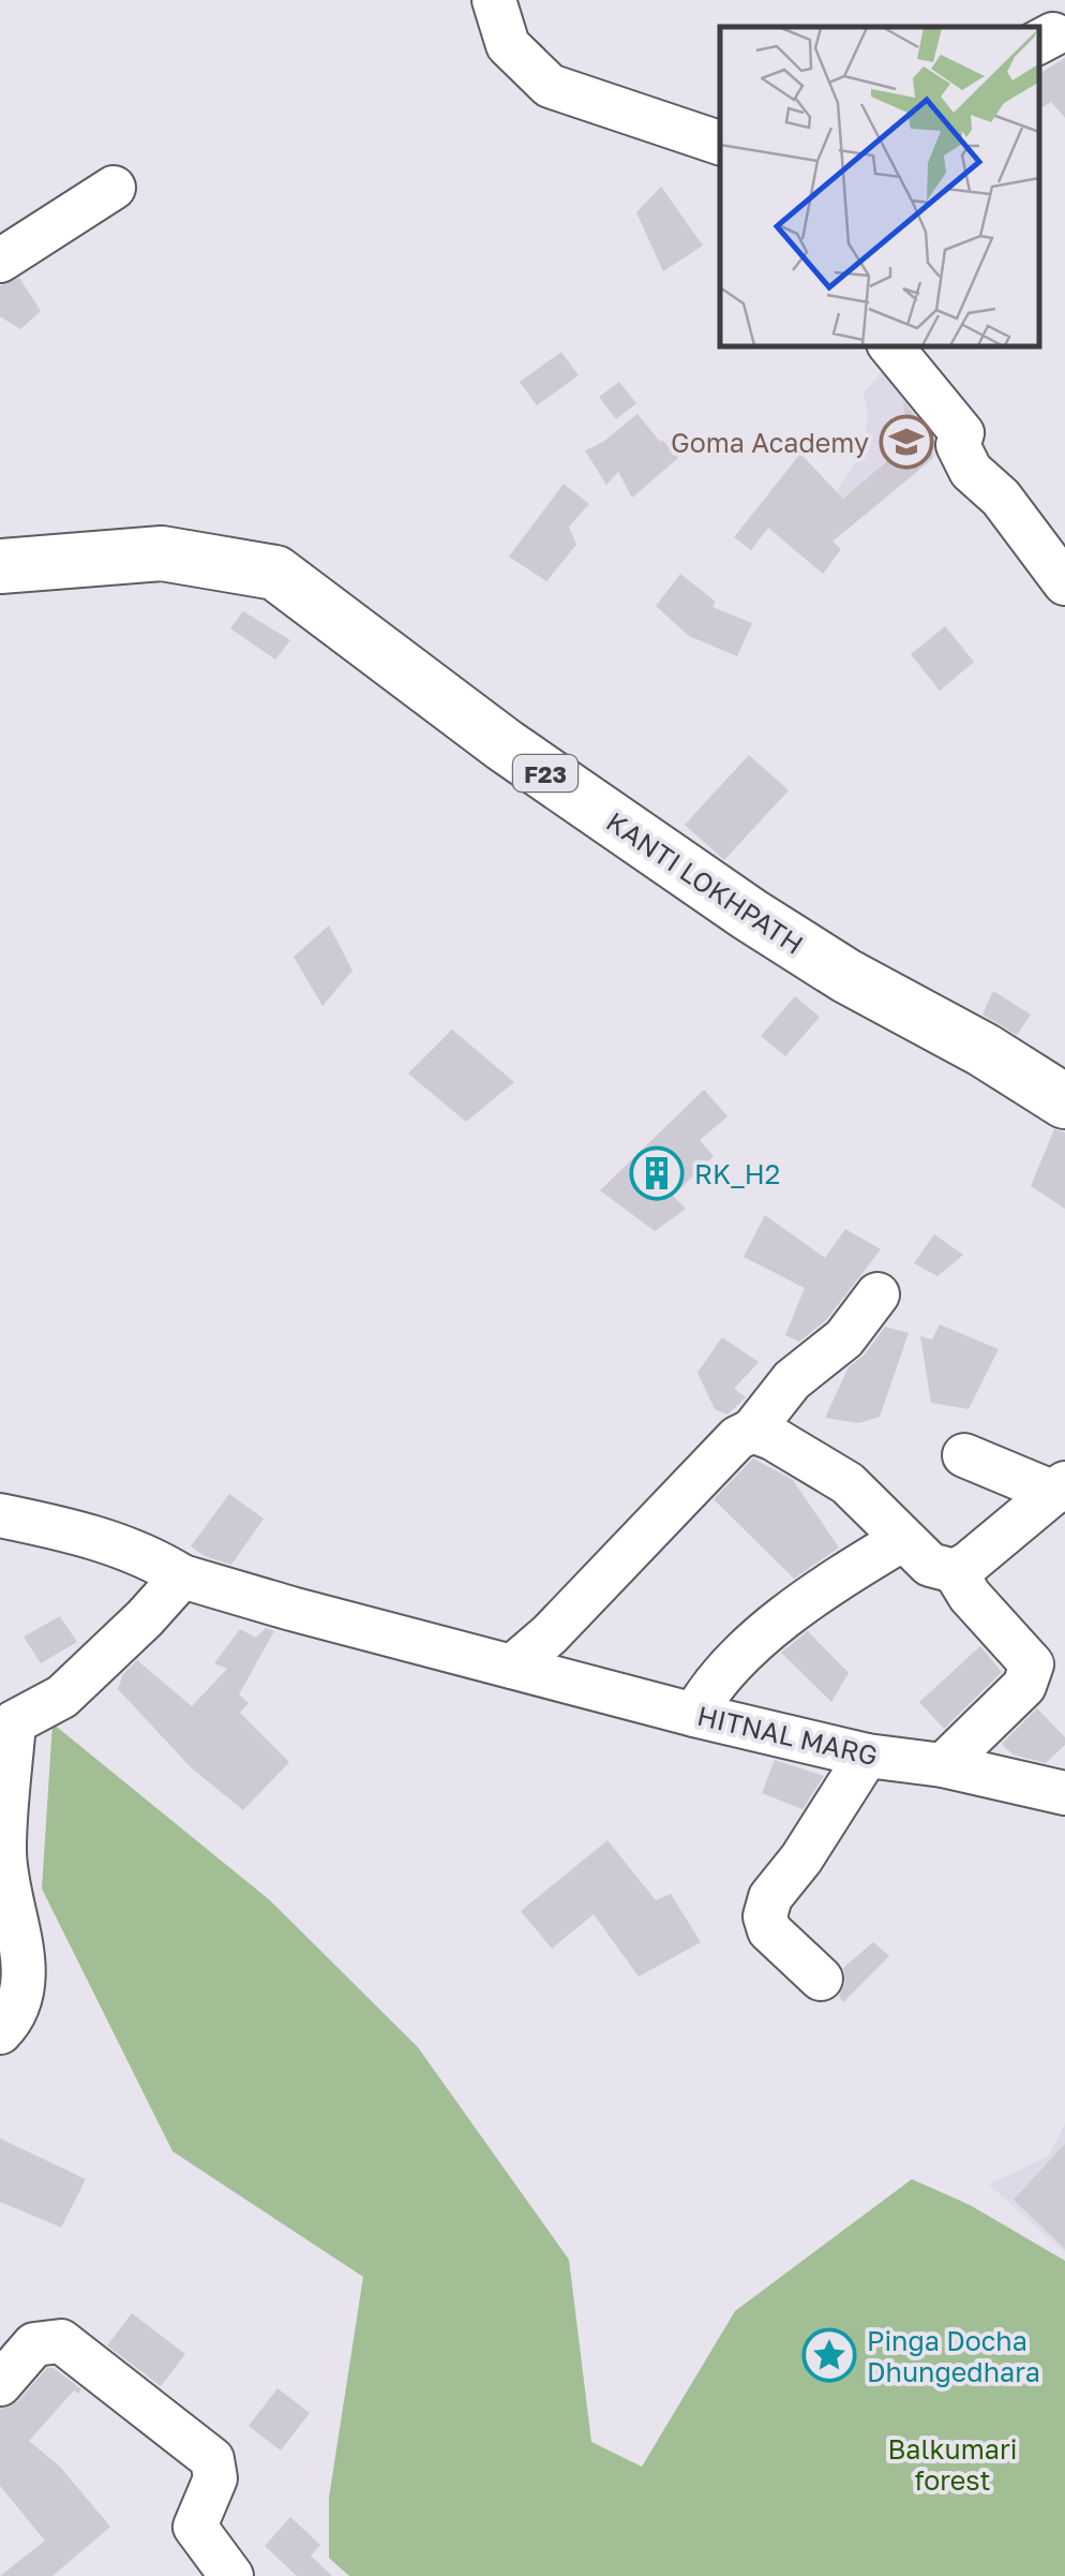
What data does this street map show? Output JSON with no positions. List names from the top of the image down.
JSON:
{
  "streets": {
    "main road": ["F23", "KANTI LOKHPATH"],
    "street": ["HITNAL MARG"]
  },
  "parks": ["Balkumari forest"],
  "places": {
    "school or university": ["Goma Academy"],
    "building": ["RK_H2"],
    "place": ["Pinga Docha Dhungedhara"]
  }
}
